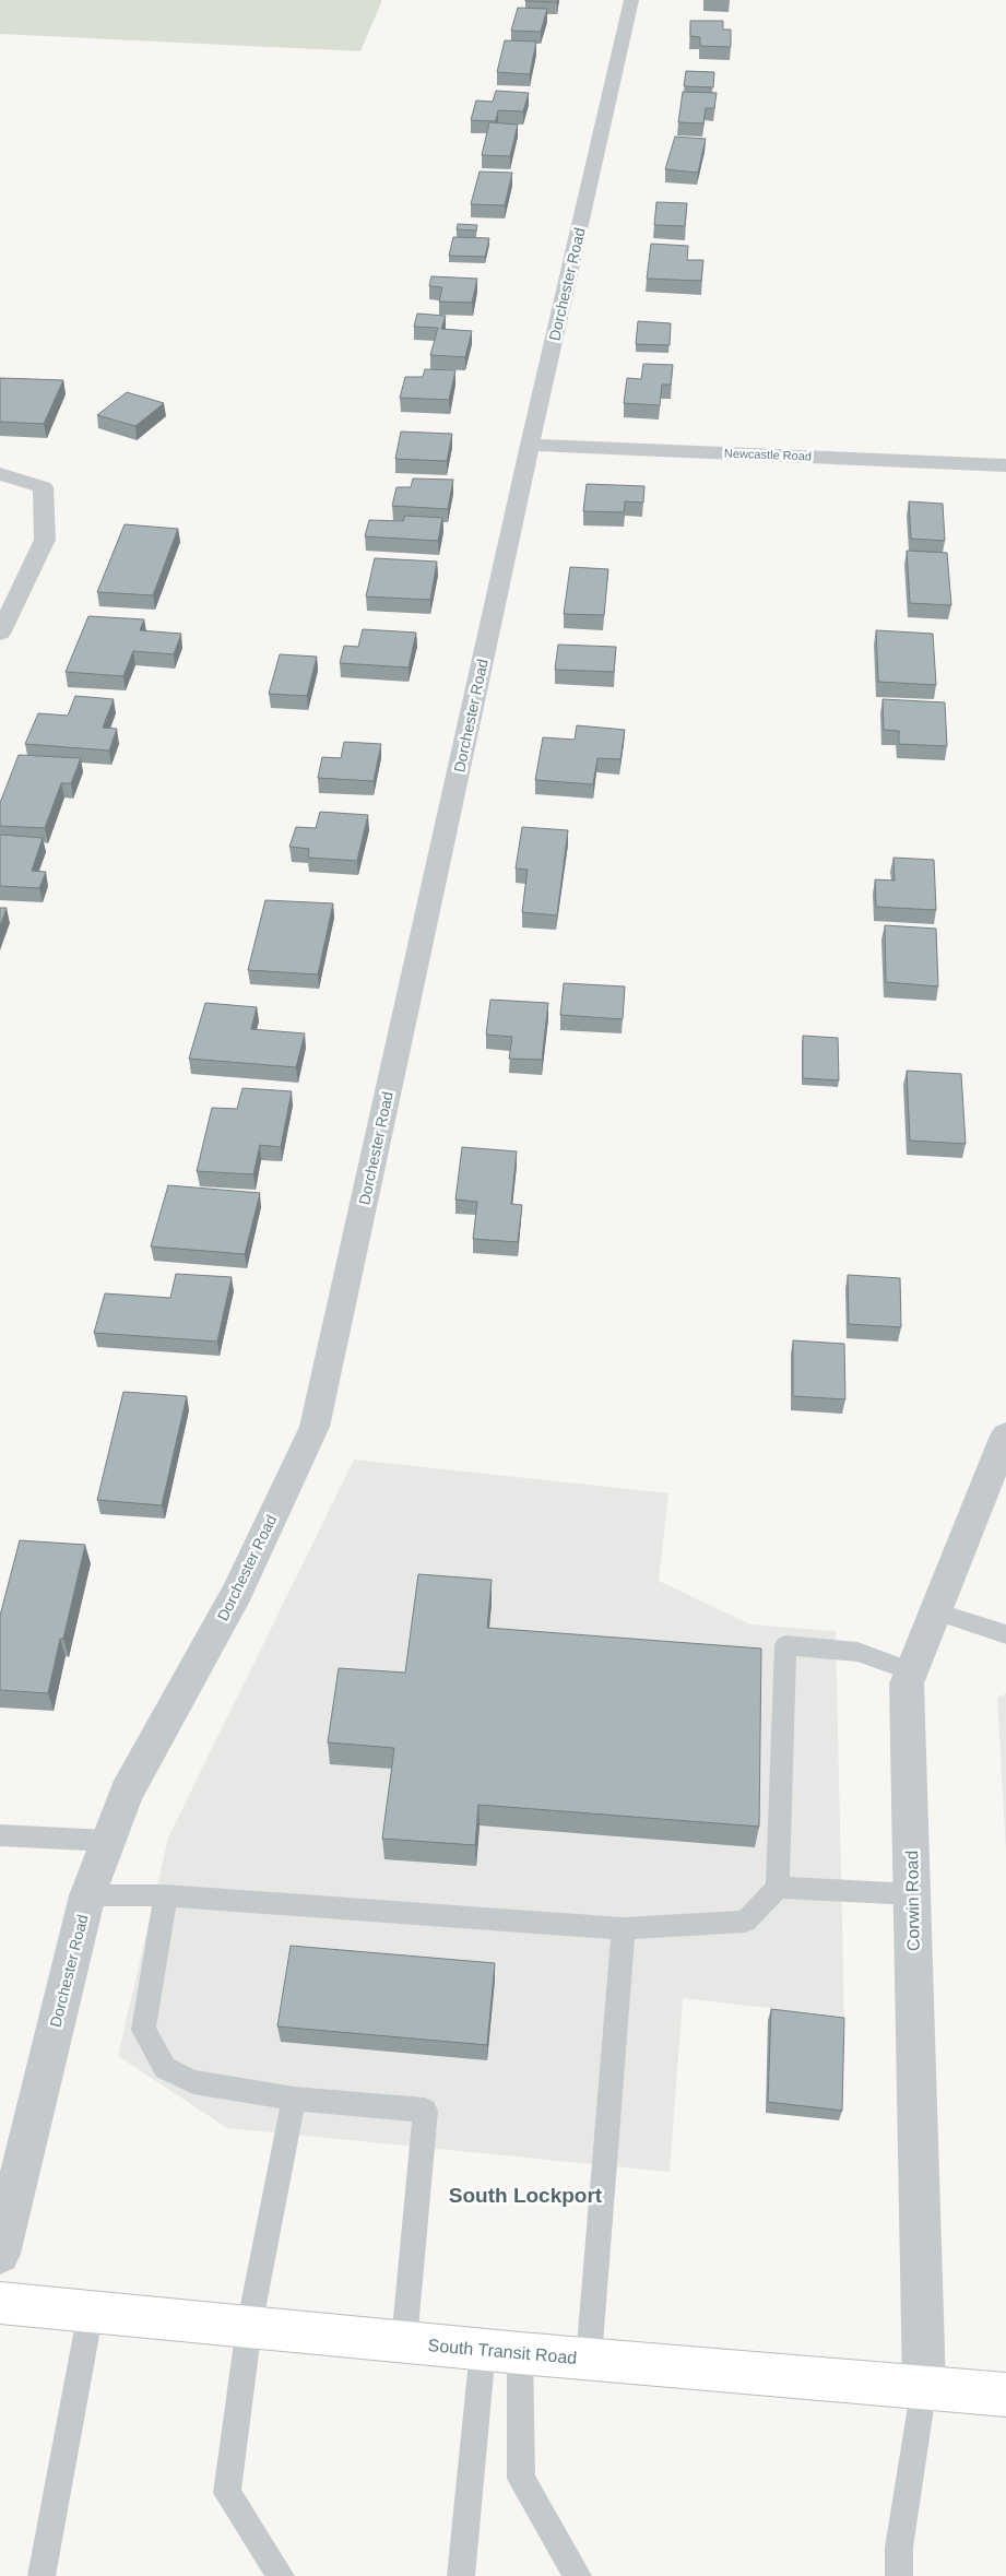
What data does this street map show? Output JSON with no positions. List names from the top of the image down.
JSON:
{
  "streets": {
    "highway": ["South Transit Road"],
    "street": ["Dorchester Road", "Newcastle Road", "Corwin Road"]
  },
  "crossings": [
    ["Dorchester Road", "Newcastle Road"],
    ["Corwin Road", "South Transit Road"]
  ],
  "districts": ["South Lockport"]
}
